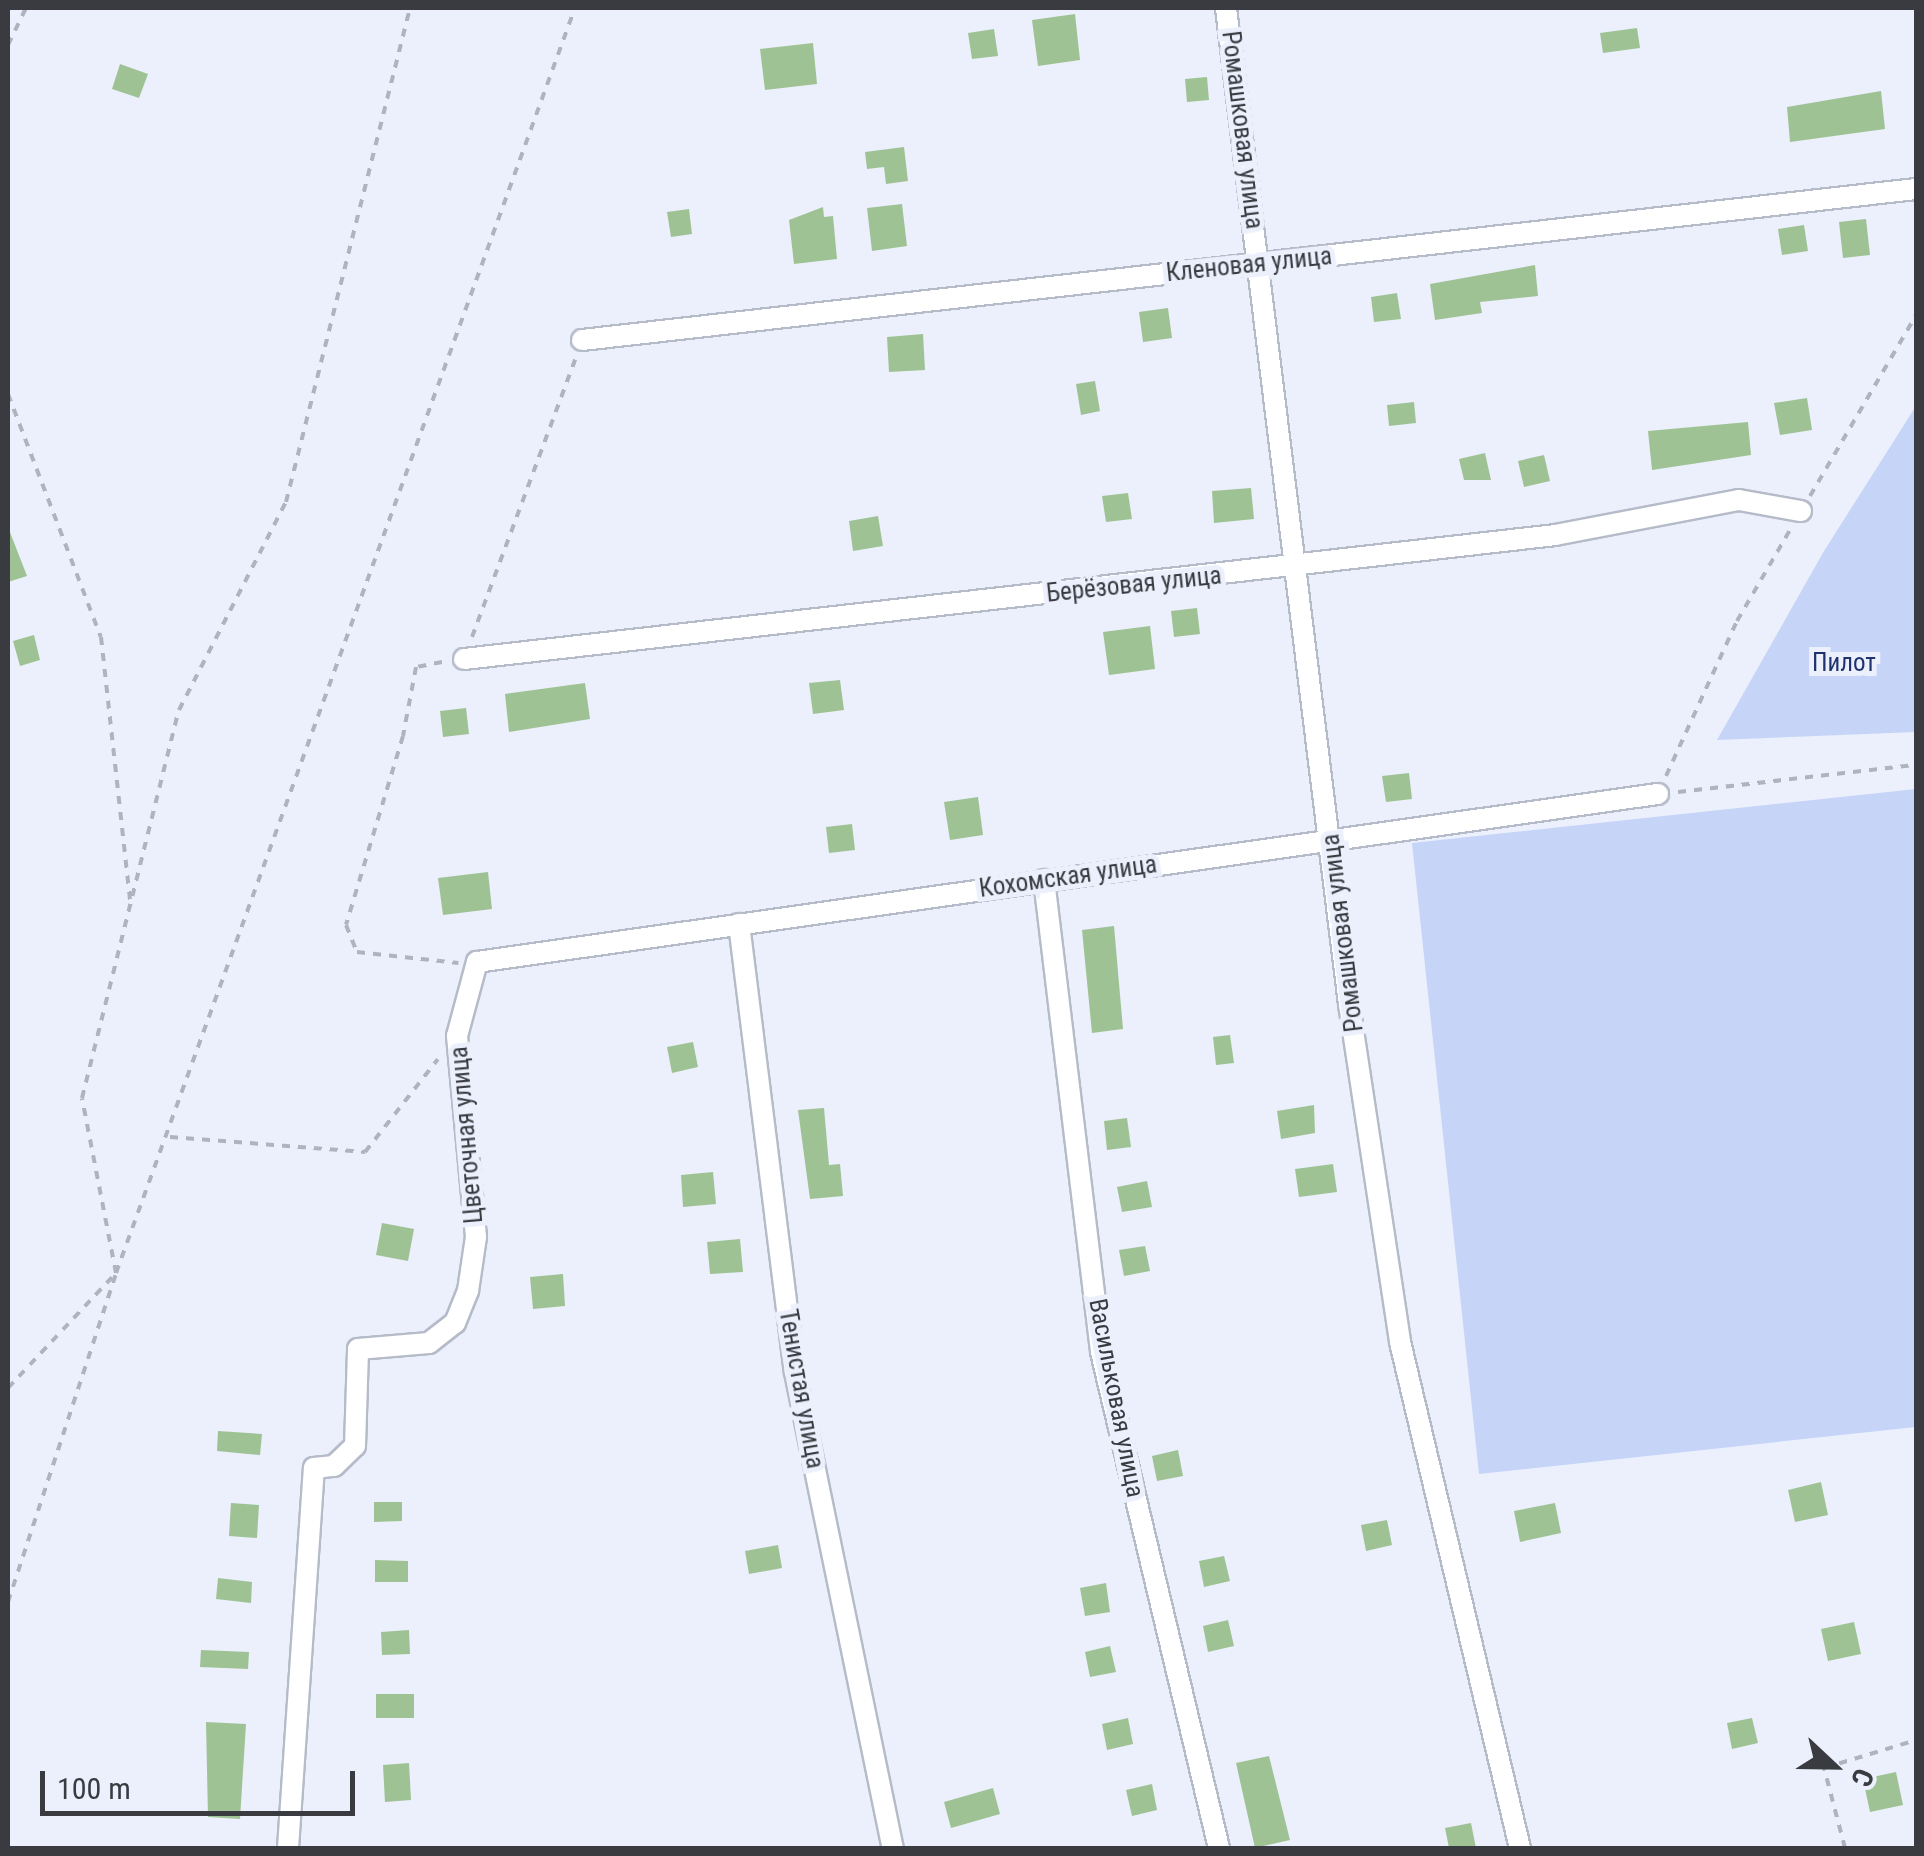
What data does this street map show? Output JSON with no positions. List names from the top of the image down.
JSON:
{
  "streets": {
    "street": [
      "Ромашковая улица",
      "Кленовая улица",
      "Берёзовая улица",
      "Кохомская улица",
      "Цветочная улица",
      "Тенистая улица",
      "Васильковая улица"
    ]
  },
  "crossings": [
    ["Ромашковая улица", "Кленовая улица"],
    ["Ромашковая улица", "Берёзовая улица"],
    ["Ромашковая улица", "Кохомская улица"],
    ["Кохомская улица", "Цветочная улица"],
    ["Кохомская улица", "Тенистая улица"],
    ["Кохомская улица", "Васильковая улица"]
  ],
  "parks": ["Пилот"],
  "scale_bar": "100 m",
  "north": "right"
}
